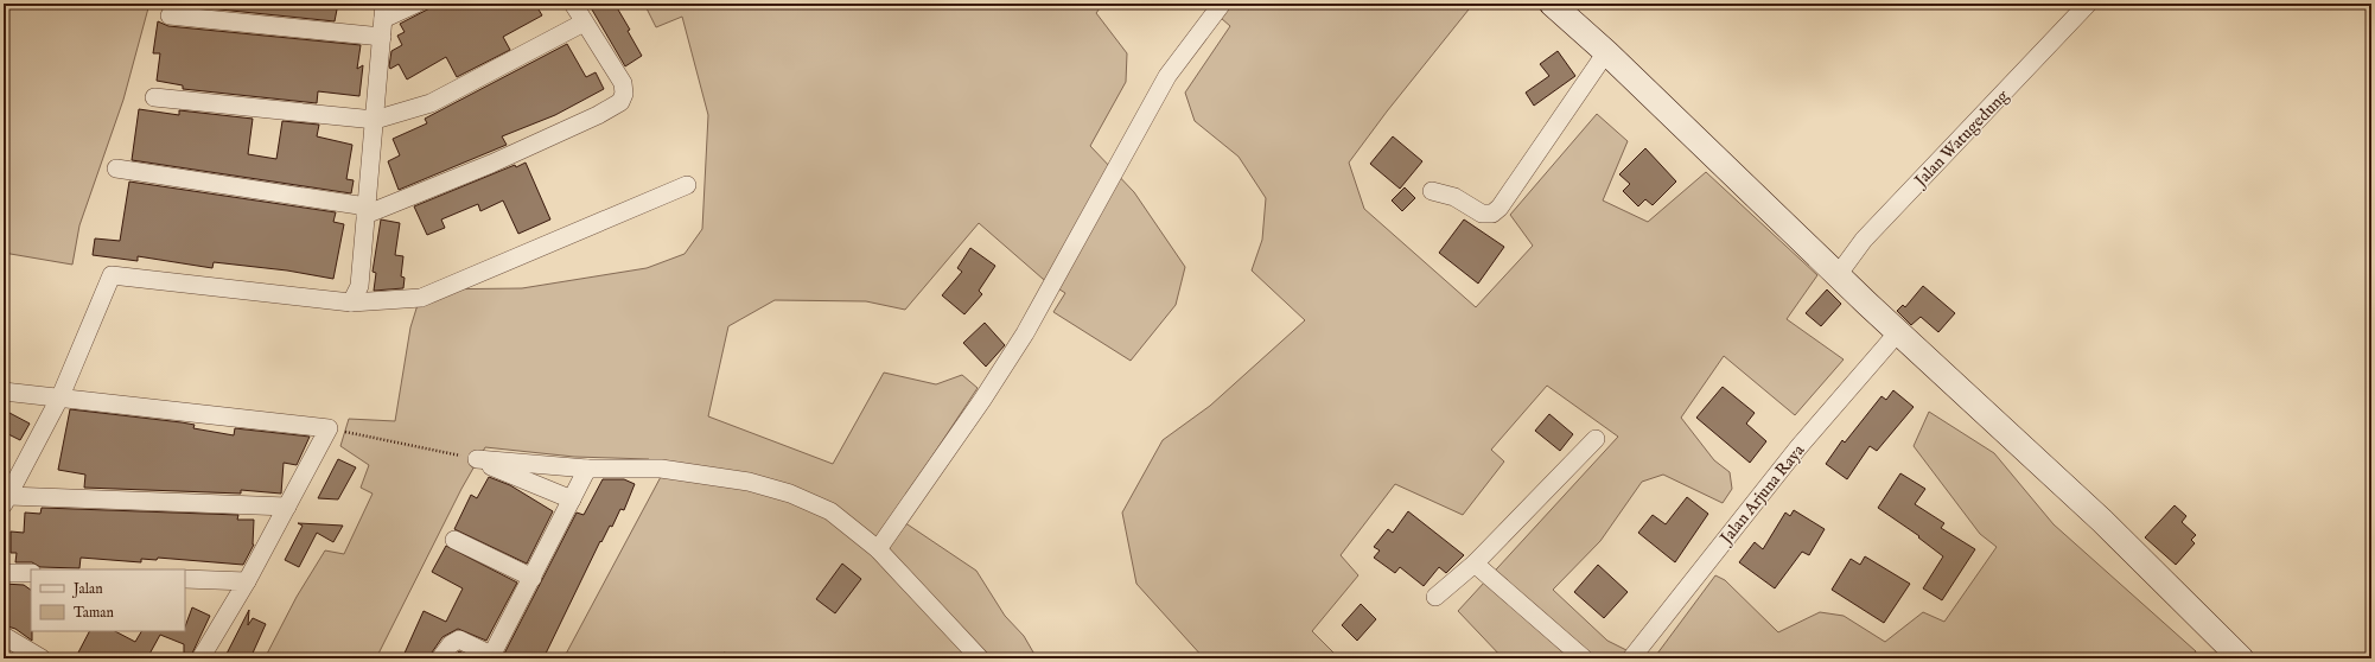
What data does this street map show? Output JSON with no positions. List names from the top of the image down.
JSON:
{
  "streets": {
    "street": ["Jalan Watugedung", "Jalan Arjuna Raya"]
  },
  "legend": ["Jalan", "Taman"]
}
